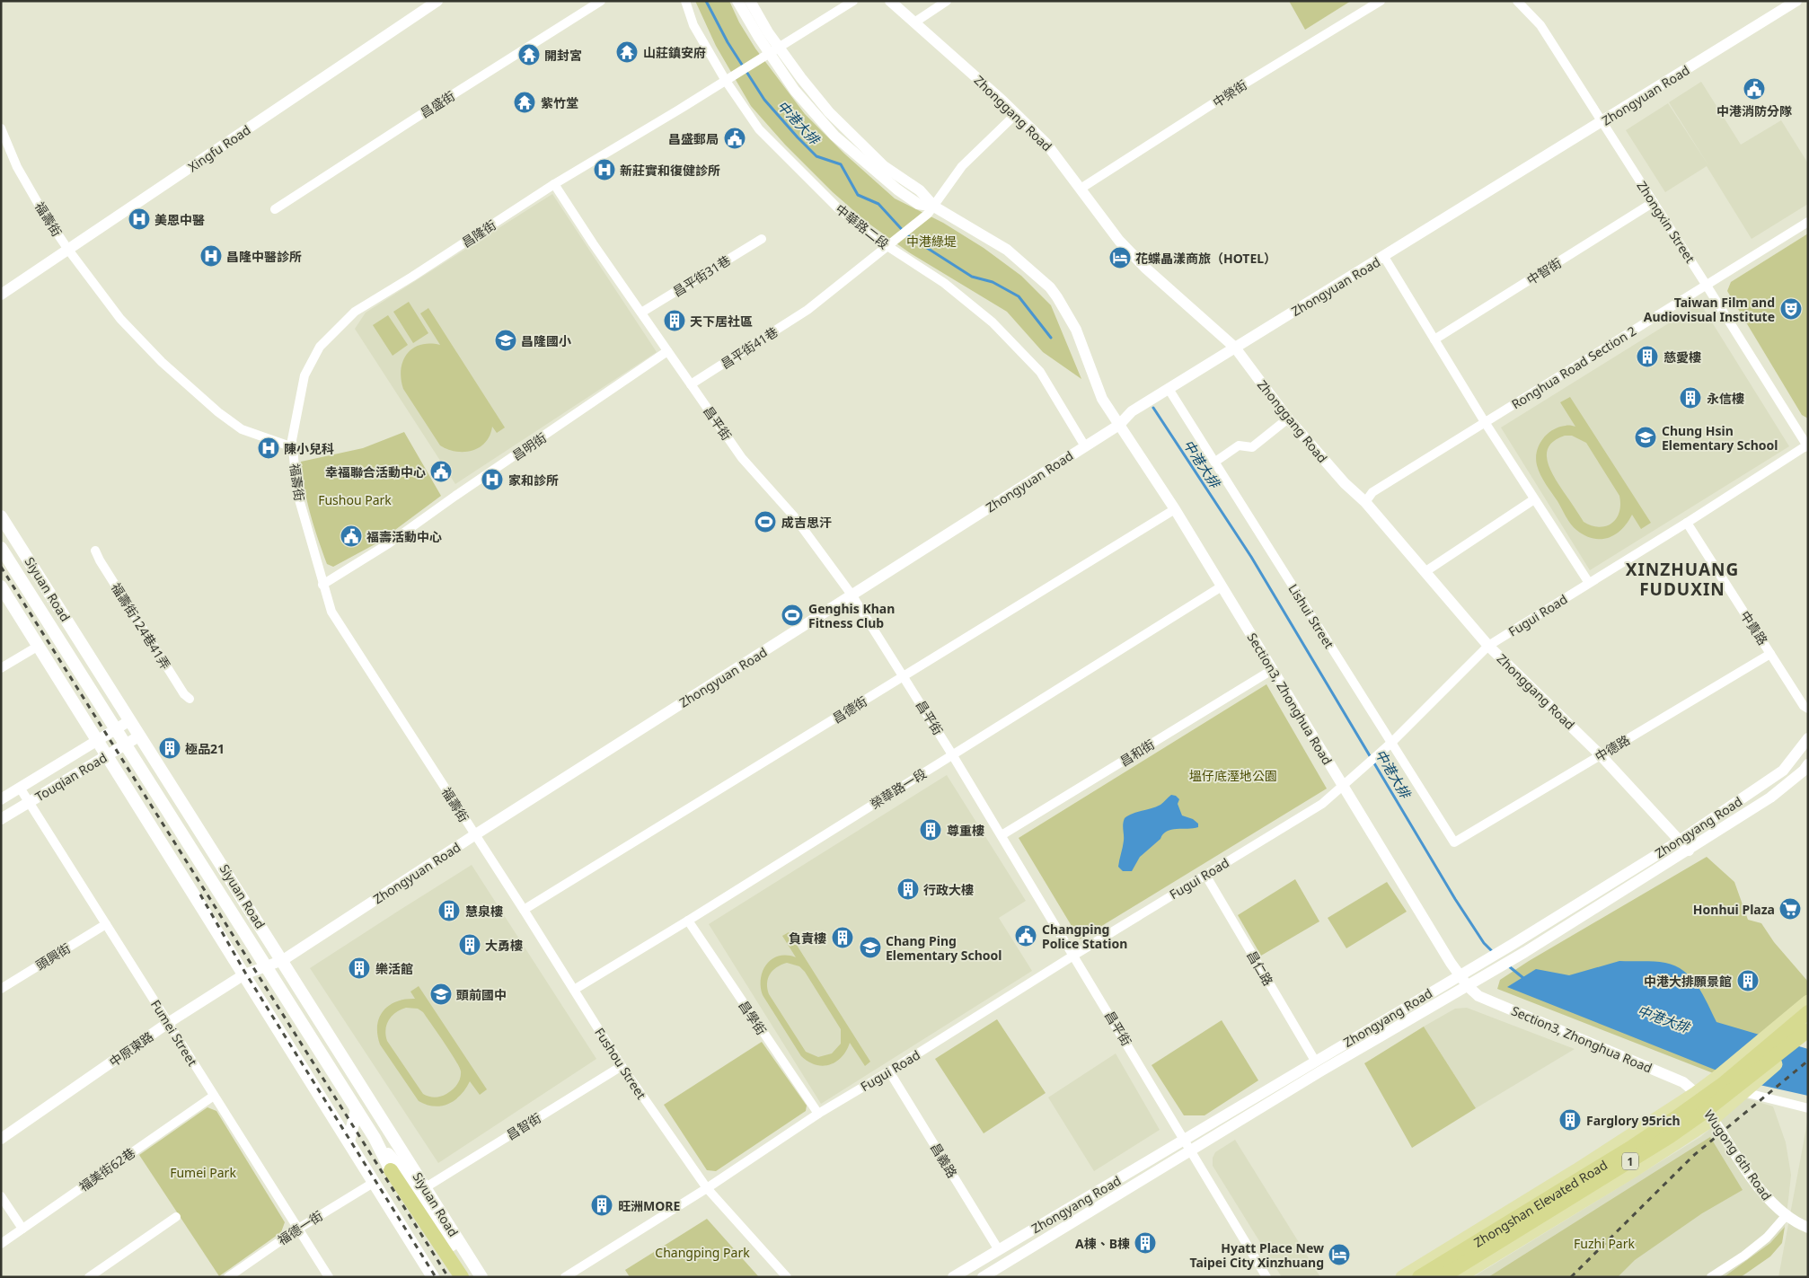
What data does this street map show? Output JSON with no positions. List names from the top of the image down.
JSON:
{
  "streets": {
    "highway": ["1", "Zhongshan Elevated Road"],
    "main road": ["Siyuan Road"],
    "street": [
      "中榮街",
      "Zhongyuan Road",
      "昌盛街",
      "Zhonggang Road",
      "Xingfu Road",
      "福壽街",
      "Zhongxin Street",
      "中華路二段",
      "昌隆街",
      "中智街",
      "昌平街31巷",
      "昌平街41巷",
      "Ronghua Road Section 2",
      "昌平街",
      "昌明街",
      "Fugui Road",
      "Lishui Street",
      "福壽街124巷41弄",
      "中貴路",
      "Section3, Zhonghua Road",
      "昌德街",
      "中德路",
      "昌和街",
      "Touqian Road",
      "榮華路一段",
      "Zhongyang Road",
      "頭興街",
      "昌仁路",
      "昌學街",
      "Fumei Street",
      "中原東路",
      "Fushou Street",
      "昌智街",
      "Wugong 6th Road",
      "昌義路",
      "福美街62巷",
      "福德一街"
    ]
  },
  "crossings": [
    ["中榮街", "Zhonggang Road"],
    ["Zhongyuan Road", "Zhonggang Road"],
    ["Zhongyuan Road", "福壽街"],
    ["Zhongyuan Road", "Zhongxin Street"],
    ["Zhongyuan Road", "中華路二段"],
    ["Zhongyuan Road", "昌平街"],
    ["Zhongyuan Road", "Siyuan Road"],
    ["Zhongyuan Road", "Lishui Street"],
    ["Zhongyuan Road", "Section3, Zhonghua Road"],
    ["Zhongyuan Road", "中原東路"],
    ["Zhongyuan Road", "Fushou Street"],
    ["Zhonggang Road", "昌平街41巷"],
    ["Zhonggang Road", "Ronghua Road Section 2"],
    ["Zhonggang Road", "Fugui Road"],
    ["Zhonggang Road", "中德路"],
    ["Zhonggang Road", "Zhongyang Road"],
    ["Xingfu Road", "福壽街"],
    ["福壽街", "昌隆街"],
    ["福壽街", "昌明街"],
    ["福壽街", "Fushou Street"],
    ["Zhongxin Street", "中智街"],
    ["Zhongxin Street", "Ronghua Road Section 2"],
    ["Zhongxin Street", "Fugui Road"],
    ["中華路二段", "昌隆街"],
    ["中華路二段", "昌平街41巷"],
    ["昌隆街", "昌平街"],
    ["昌隆街", "Section3, Zhonghua Road"],
    ["昌平街31巷", "昌平街"],
    ["昌平街41巷", "昌平街"],
    ["昌平街41巷", "Section3, Zhonghua Road"],
    ["昌平街", "昌明街"],
    ["昌平街", "Fugui Road"],
    ["昌平街", "昌德街"],
    ["昌平街", "昌和街"],
    ["昌平街", "榮華路一段"],
    ["昌平街", "Zhongyang Road"],
    ["Siyuan Road", "Touqian Road"],
    ["Siyuan Road", "中原東路"],
    ["Siyuan Road", "昌智街"],
    ["Fugui Road", "Lishui Street"],
    ["Fugui Road", "中貴路"],
    ["Fugui Road", "Section3, Zhonghua Road"],
    ["Fugui Road", "昌仁路"],
    ["Fugui Road", "昌學街"],
    ["Fugui Road", "Fushou Street"],
    ["Fugui Road", "昌義路"],
    ["Lishui Street", "中德路"],
    ["中貴路", "中德路"],
    ["Section3, Zhonghua Road", "昌德街"],
    ["Section3, Zhonghua Road", "昌和街"],
    ["Section3, Zhonghua Road", "榮華路一段"],
    ["Section3, Zhonghua Road", "Zhongyang Road"],
    ["Section3, Zhonghua Road", "Wugong 6th Road"],
    ["Section3, Zhonghua Road", "1"],
    ["昌德街", "Fushou Street"],
    ["Touqian Road", "Fumei Street"],
    ["榮華路一段", "昌學街"],
    ["榮華路一段", "Fushou Street"],
    ["Zhongyang Road", "昌仁路"],
    ["Zhongyang Road", "昌義路"],
    ["頭興街", "Fumei Street"],
    ["Fumei Street", "中原東路"],
    ["Fumei Street", "福美街62巷"],
    ["Fumei Street", "福德一街"],
    ["Fushou Street", "昌智街"],
    ["Wugong 6th Road", "1"],
    ["1", "Zhongshan Elevated Road"]
  ],
  "districts": ["XINZHUANG FUDUXIN"],
  "water": ["中港大排"],
  "parks": [
    "中港綠堤",
    "Fushou Park",
    "塭仔底溼地公園",
    "Fumei Park",
    "Fuzhi Park",
    "Changping Park"
  ],
  "places": {
    "temple": ["山莊鎮安府", "開封宮", "紫竹堂"],
    "public building": [
      "中港消防分隊",
      "昌盛郵局",
      "幸福聯合活動中心",
      "福壽活動中心",
      "Changping Police Station"
    ],
    "hospital": [
      "新莊實和復健診所",
      "美恩中醫",
      "昌隆中醫診所",
      "陳小兒科",
      "家和診所"
    ],
    "hotel": ["花蝶晶漾商旅（HOTEL）", "Hyatt Place New Taipei City Xinzhuang"],
    "theatre": ["Taiwan Film and Audiovisual Institute"],
    "building": [
      "天下居社區",
      "慈愛樓",
      "永信樓",
      "極品21",
      "尊重樓",
      "行政大樓",
      "慧泉樓",
      "負責樓",
      "大勇樓",
      "樂活館",
      "中港大排願景館",
      "Farglory 95rich",
      "旺洲MORE",
      "A棟、B棟"
    ],
    "school or university": [
      "昌隆國小",
      "Chung Hsin Elementary School",
      "Chang Ping Elementary School",
      "頭前國中"
    ],
    "sports": ["成吉思汗", "Genghis Khan Fitness Club"],
    "supermarket": ["Honhui Plaza"]
  }
}
